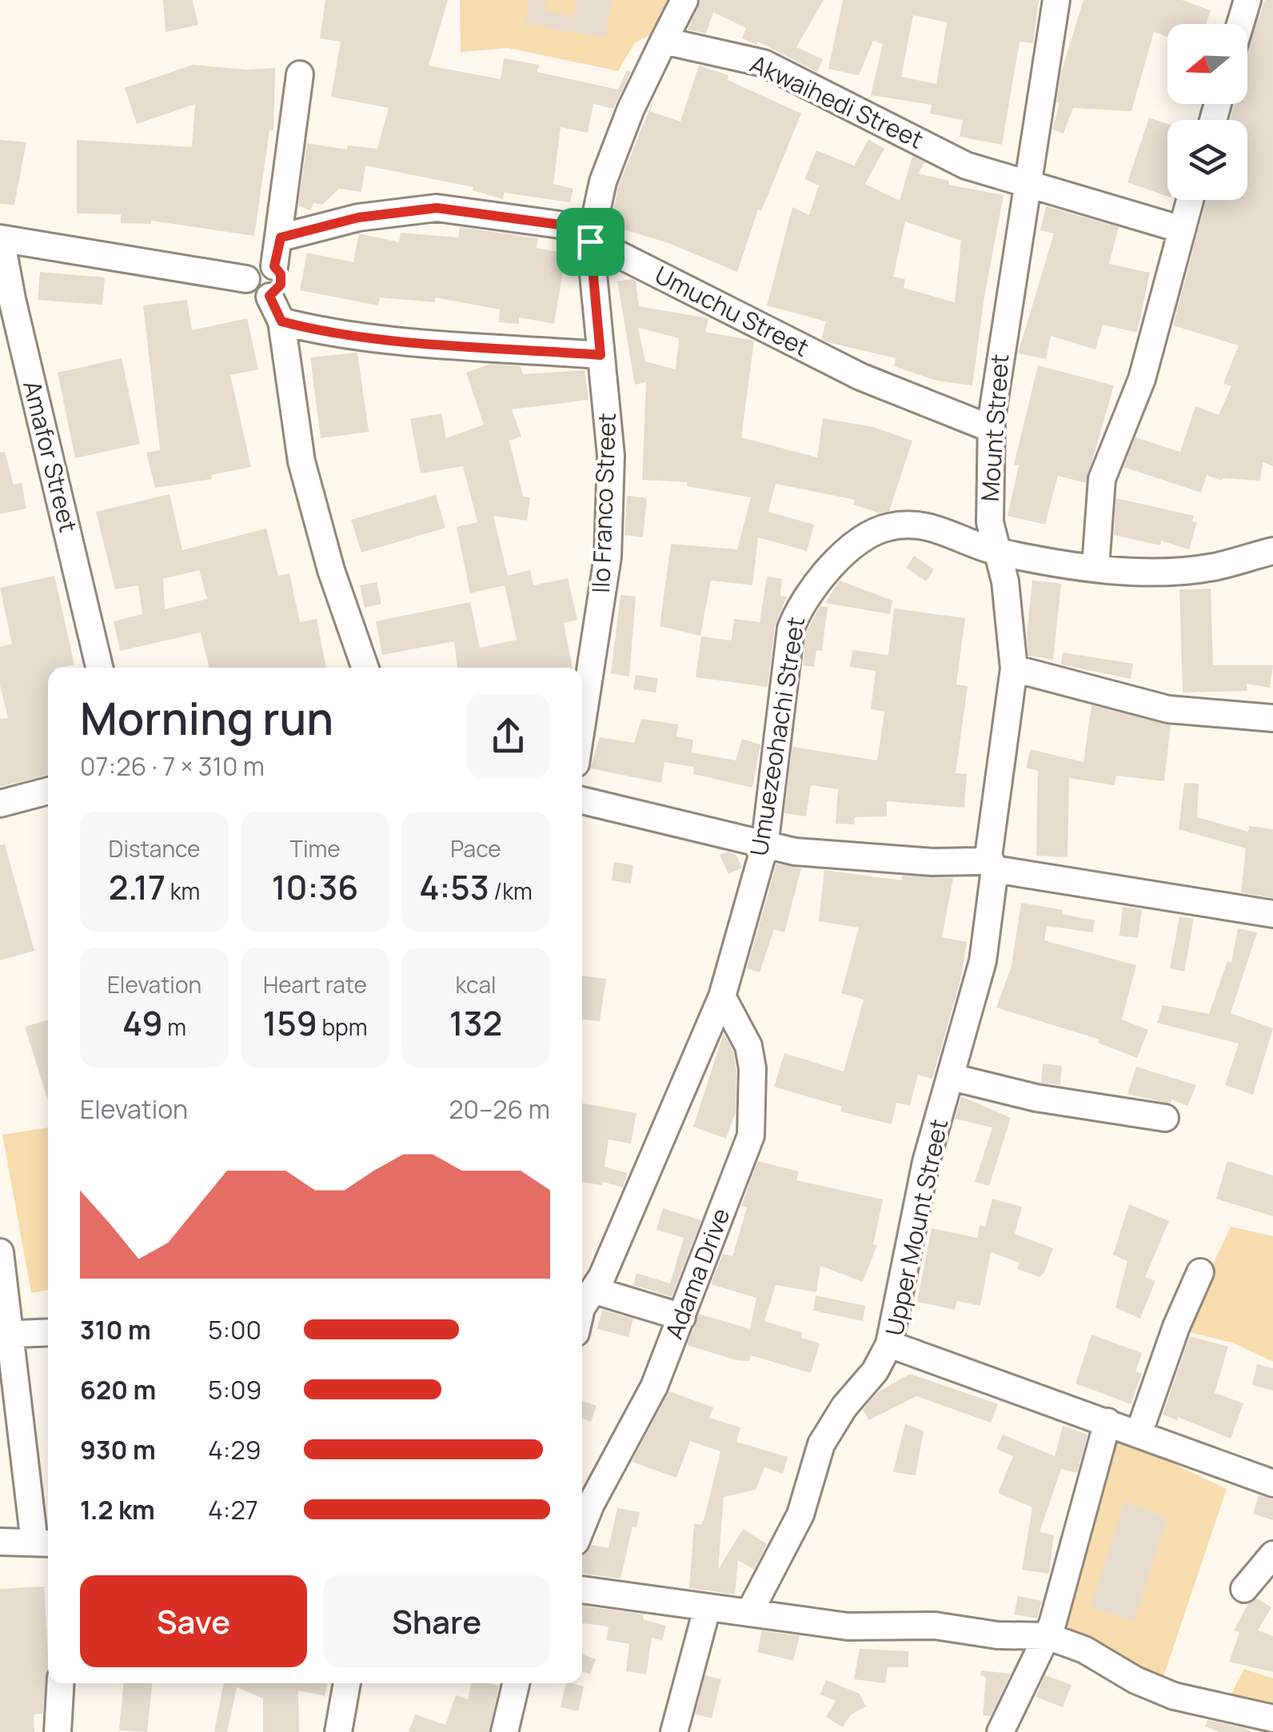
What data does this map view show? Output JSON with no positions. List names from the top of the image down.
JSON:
{
  "streets": {
    "street": [
      "Akwaihedi Street",
      "Umuchu Street",
      "Mount Street",
      "Amafor Street",
      "Ilo Franco Street",
      "Umuezeohachi Street",
      "Upper Mount Street",
      "Adama Drive"
    ]
  },
  "crossings": [
    ["Akwaihedi Street", "Mount Street"],
    ["Umuchu Street", "Mount Street"],
    ["Umuchu Street", "Ilo Franco Street"],
    ["Mount Street", "Umuezeohachi Street"],
    ["Mount Street", "Upper Mount Street"],
    ["Umuezeohachi Street", "Adama Drive"]
  ],
  "north": "left",
  "page": {
    "heading": ["Morning run", "07:26 · 7 × 310 m"],
    "stats": [
      ["Distance", "2.17 km"],
      ["Time", "10:36"],
      ["Pace", "4:53 /km"],
      ["Elevation", "49 m"],
      ["Heart rate", "159 bpm"],
      ["kcal", "132"]
    ],
    "chart": ["Elevation", "20–26 m"],
    "list": [
      {
        "name": "310 m",
        "note": "5:00"
      },
      {
        "name": "620 m",
        "note": "5:09"
      },
      {
        "name": "930 m",
        "note": "4:29"
      },
      {
        "name": "1.2 km",
        "note": "4:27"
      }
    ],
    "buttons": ["Save", "Share"]
  }
}
